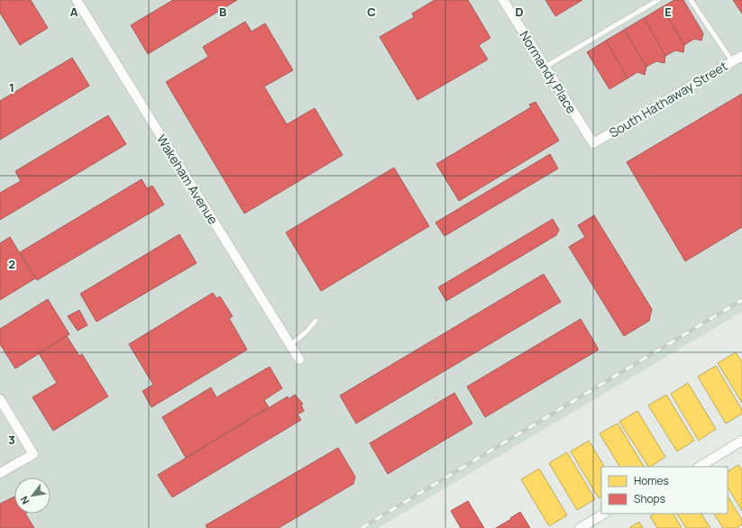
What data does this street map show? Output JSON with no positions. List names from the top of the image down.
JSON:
{
  "streets": {
    "street": ["Normandy Place", "South Hathaway Street", "Wakeham Avenue"]
  },
  "crossings": [
    ["Normandy Place", "South Hathaway Street"]
  ],
  "legend": ["Homes", "Shops"],
  "north": "bottom left",
  "grid": {
    "columns": [
      "A",
      "B",
      "C",
      "D",
      "E"
    ],
    "rows": ["1", "2", "3"]
  }
}
